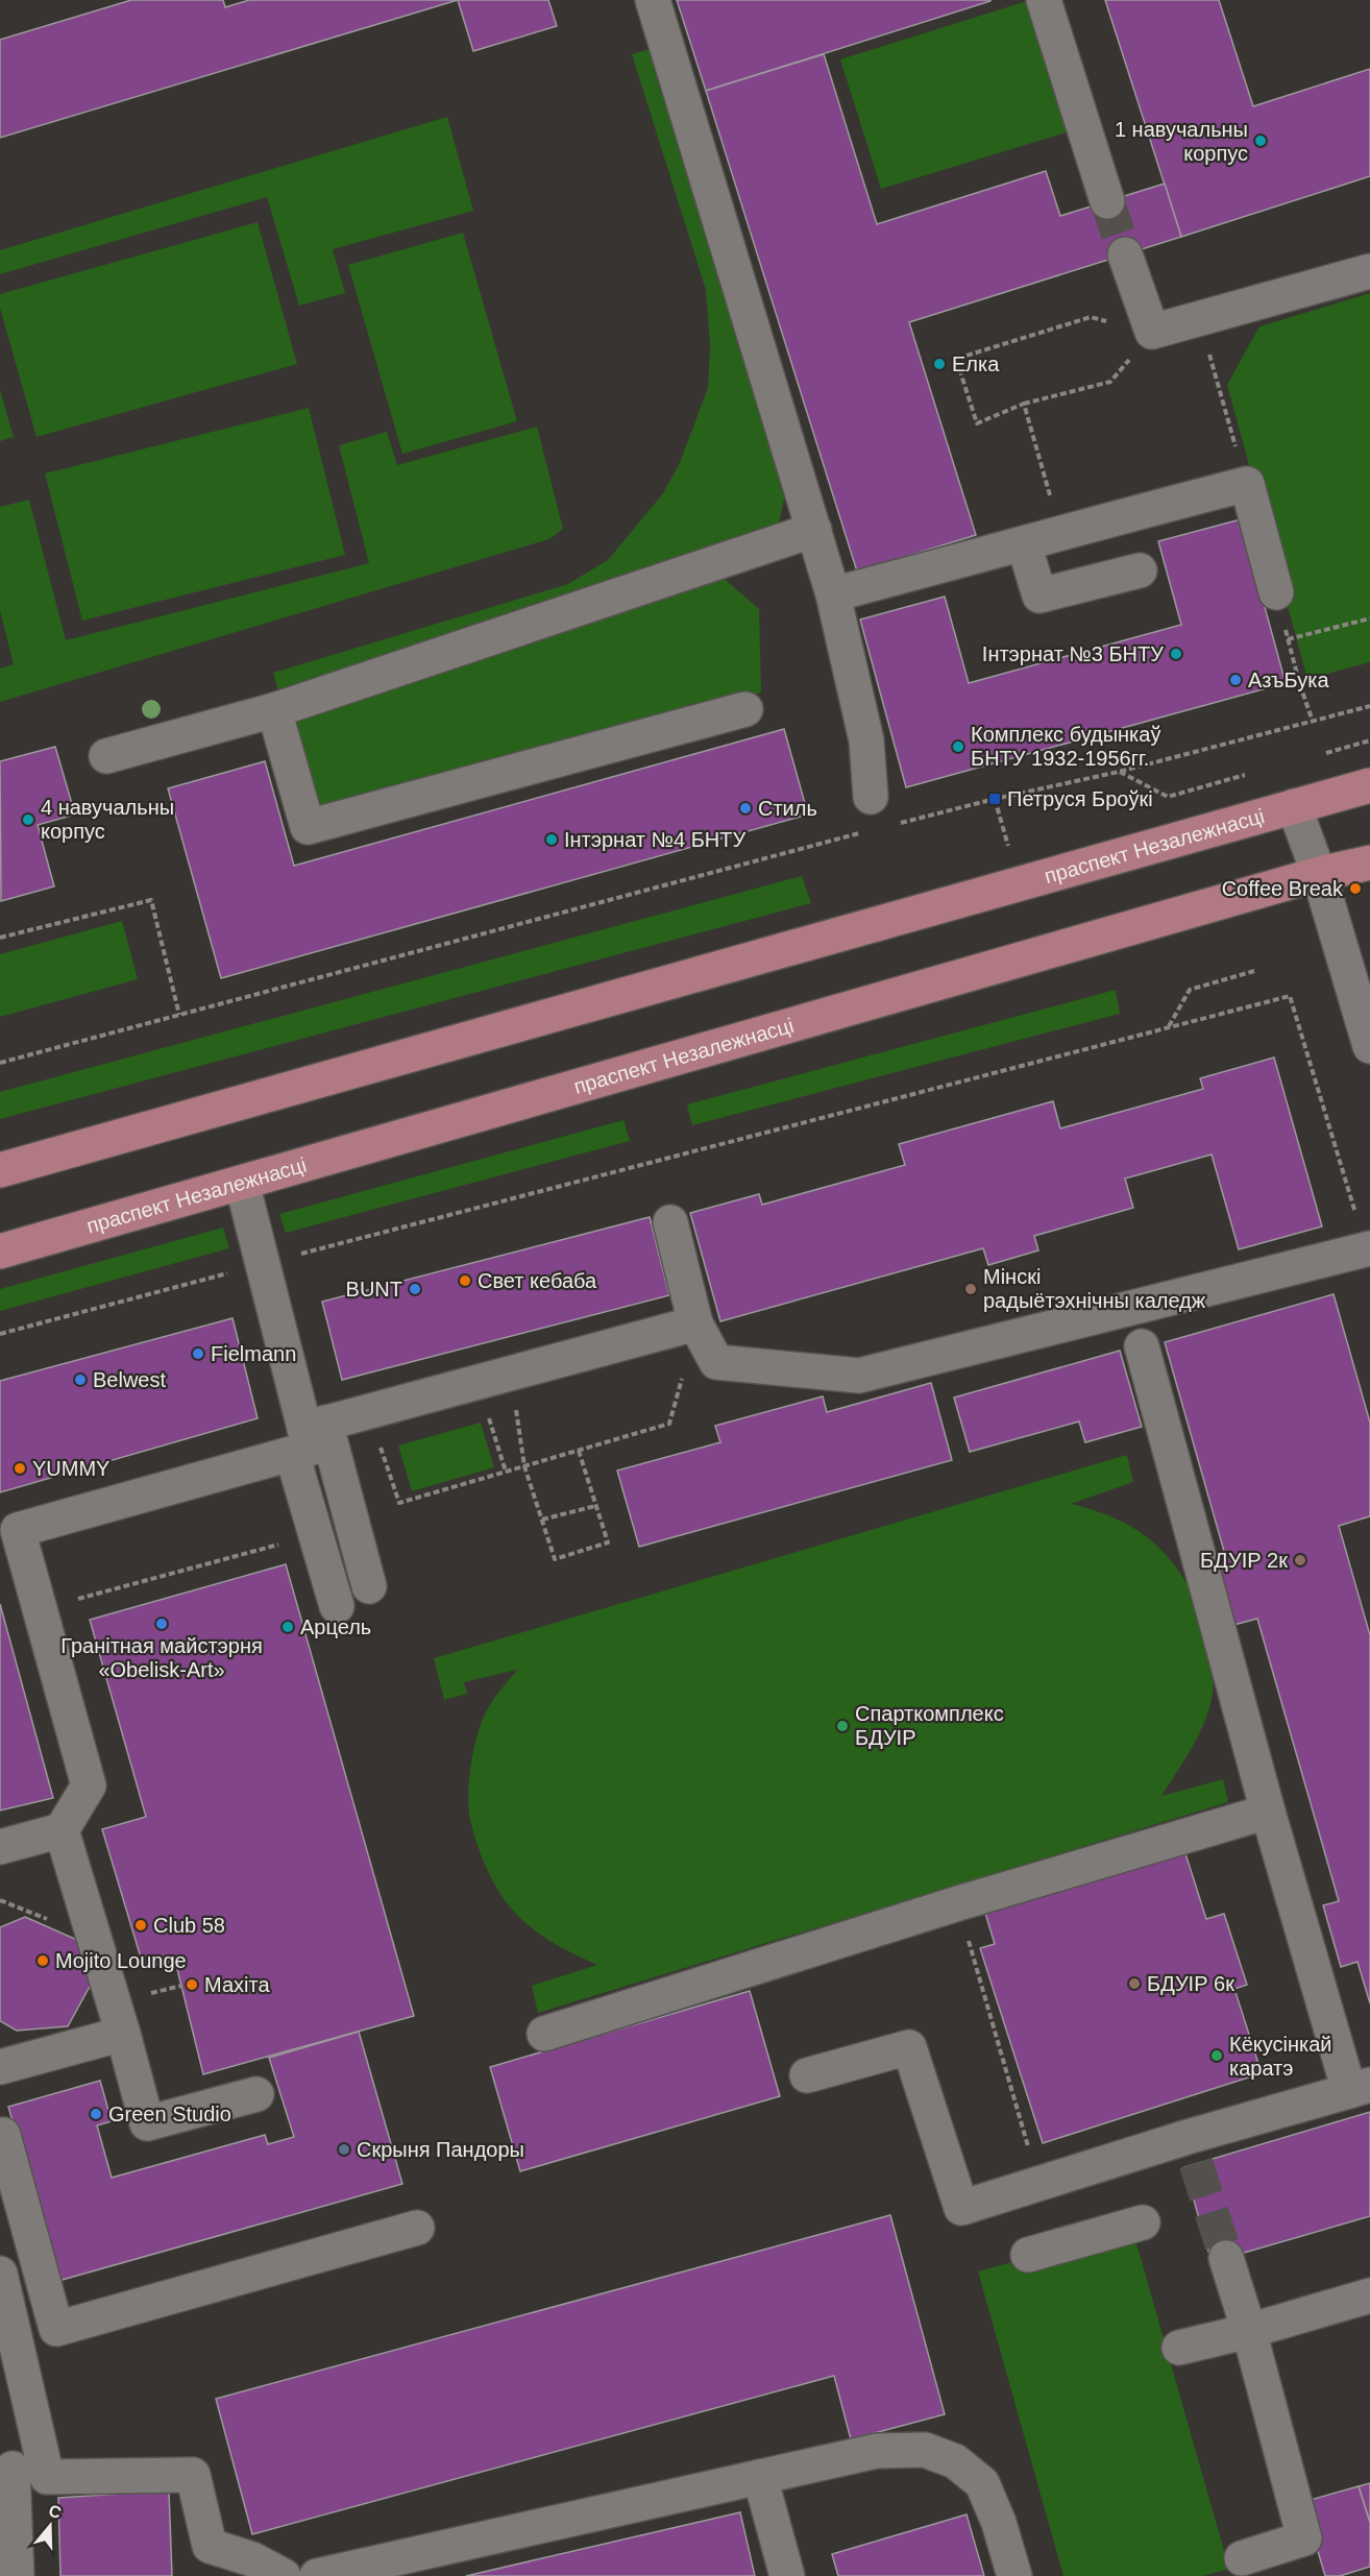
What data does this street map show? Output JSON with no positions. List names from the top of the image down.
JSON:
{
  "streets": {
    "main road": ["праспект Незалежнасці"]
  },
  "places": {
    "other": [
      "1 навучальны корпус",
      "Елка",
      "Інтэрнат №3 БНТУ",
      "АзъБука",
      "Комплекс будынкаў БНТУ 1932-1956гг.",
      "Стиль",
      "4 навучальны корпус",
      "Інтэрнат №4 БНТУ",
      "Coffee Break",
      "Свет кебаба",
      "BUNT",
      "Мінскі радыётэхнічны каледж",
      "Fielmann",
      "Belwest",
      "YUMMY",
      "БДУІР 2к",
      "Гранітная майстэрня «Obelisk-Art»",
      "Арцель",
      "Спарткомплекс БДУІР",
      "Club 58",
      "Mojito Lounge",
      "БДУІР 6к",
      "Махіта",
      "Кёкусінкай каратэ",
      "Green Studio",
      "Скрыня Пандоры"
    ],
    "transit": ["Петруся Броўкі"]
  },
  "north": "top"
}
